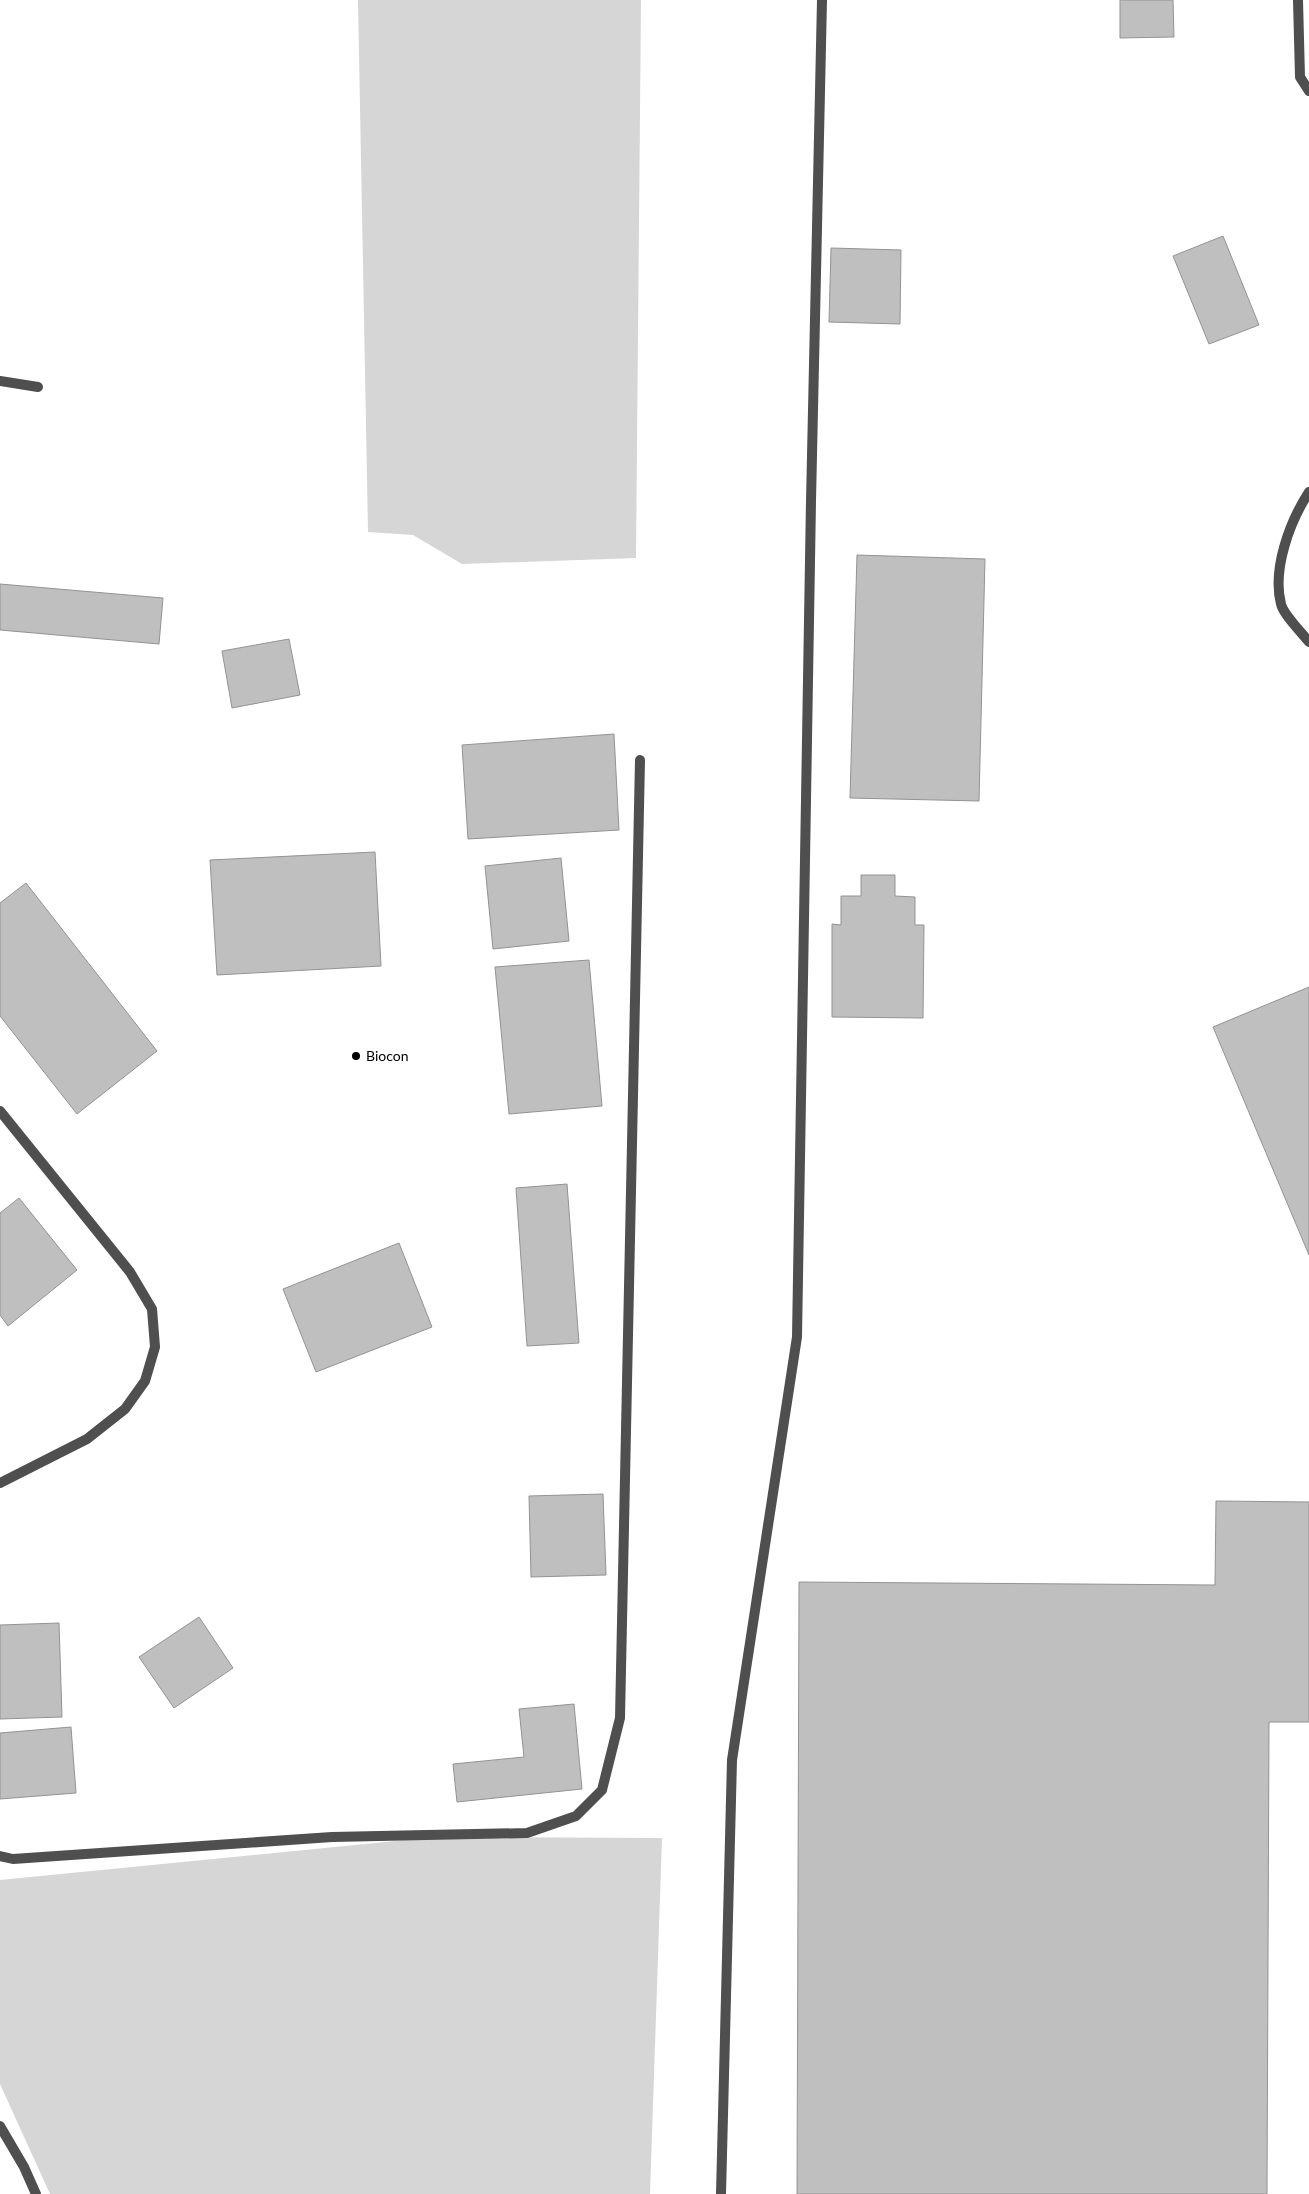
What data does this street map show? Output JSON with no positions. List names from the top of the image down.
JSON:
{
  "places": ["Biocon"]
}
